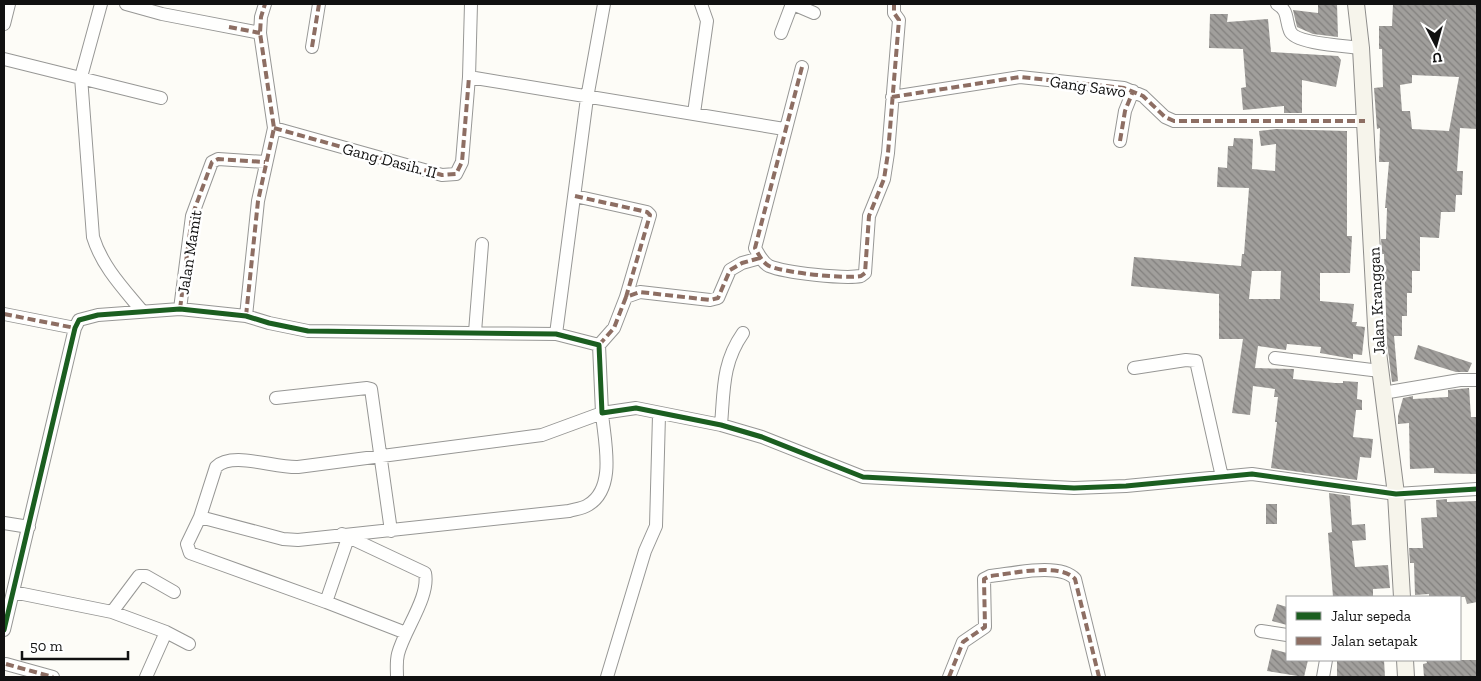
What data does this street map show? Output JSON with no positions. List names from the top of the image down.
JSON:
{
  "streets": {
    "main road": ["Jalan Kranggan"],
    "street": ["Gang Sawo", "Gang Dasih. II", "Jalan Mamit"]
  },
  "crossings": [
    ["Gang Sawo", "Jalan Kranggan"]
  ],
  "legend": ["Jalur sepeda", "Jalan setapak"],
  "scale_bar": "50 m",
  "north": "bottom"
}
